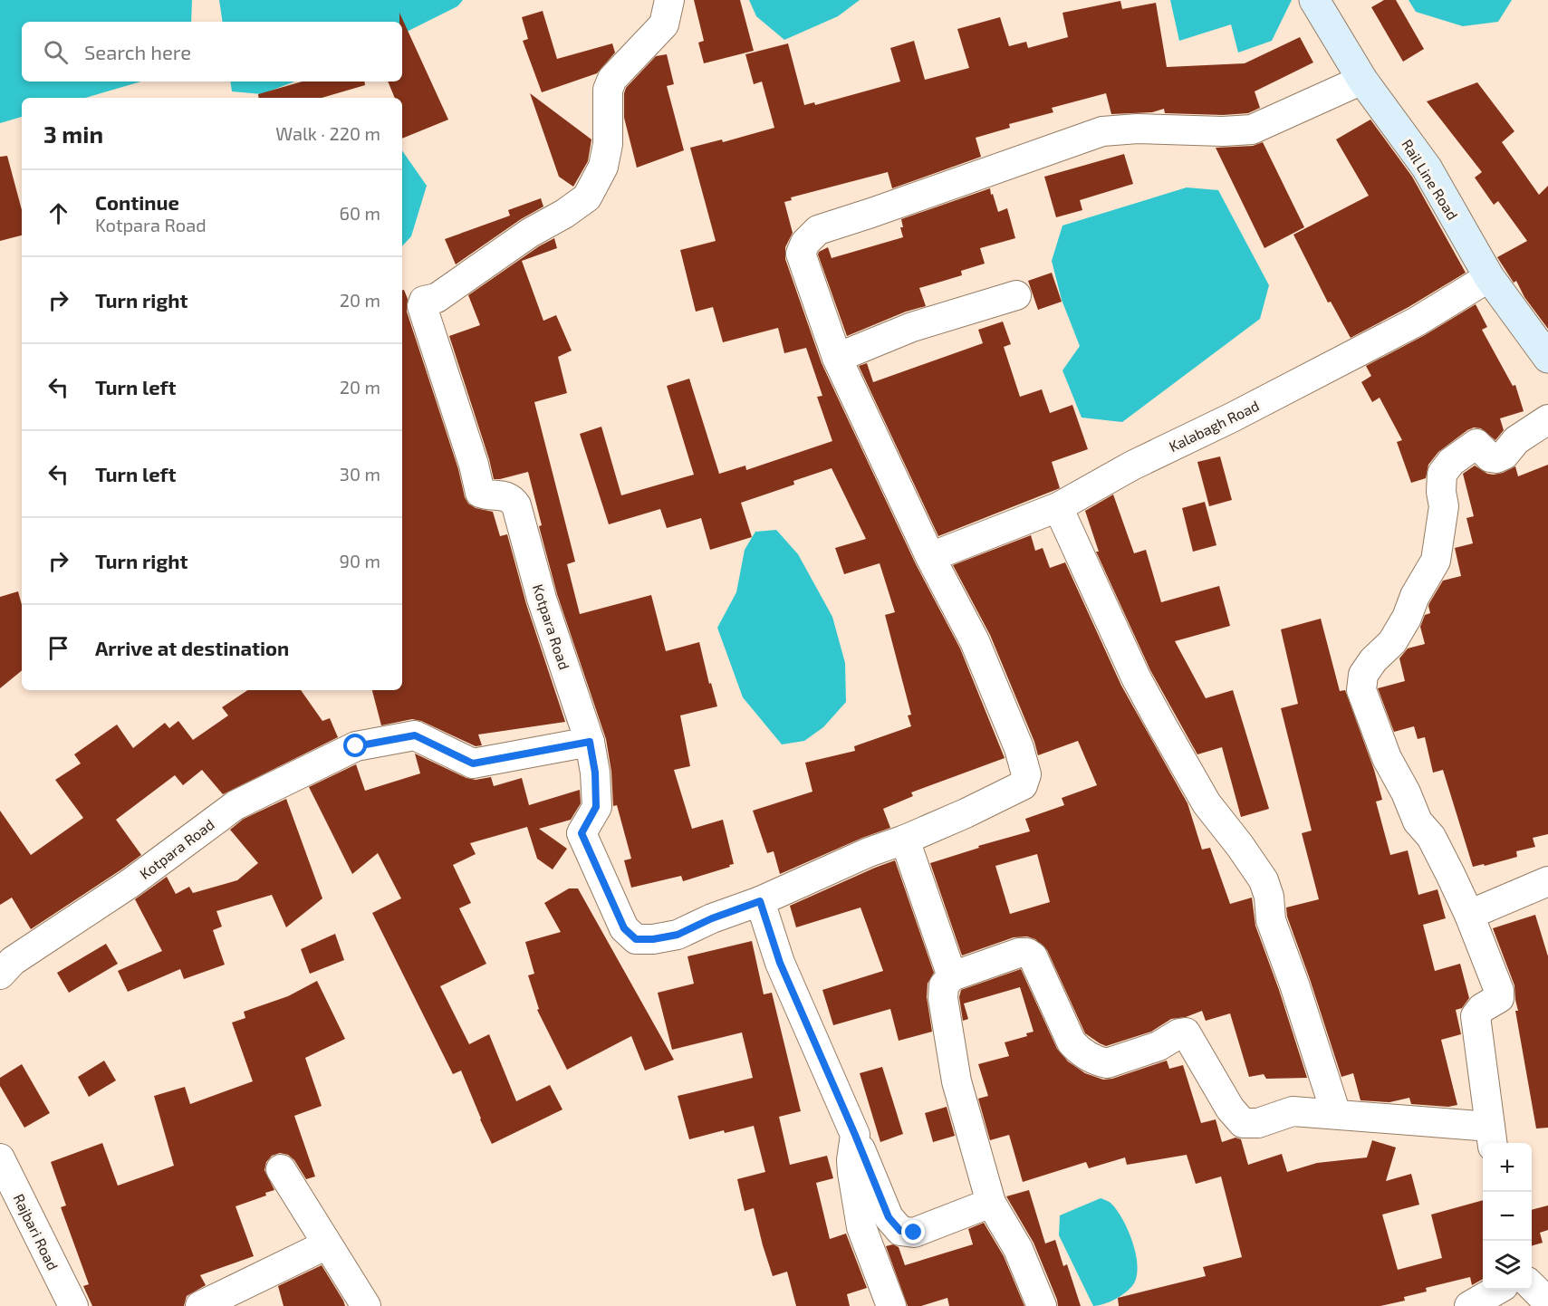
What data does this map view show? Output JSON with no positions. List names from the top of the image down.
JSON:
{
  "streets": {
    "street": [
      "Rail Line Road",
      "Kalabagh Road",
      "Kotpara Road",
      "Rajbari Road"
    ]
  },
  "crossings": [
    ["Rail Line Road", "Kalabagh Road"]
  ],
  "page": {
    "search": "Search here",
    "heading": ["3 min", "Walk · 220 m"],
    "list": [
      ["Continue", "Kotpara Road", "60 m"],
      ["Turn right", "20 m"],
      ["Turn left", "20 m"],
      ["Turn left", "30 m"],
      ["Turn right", "90 m"],
      "Arrive at destination"
    ],
    "map_buttons": ["+", "−"]
  }
}
